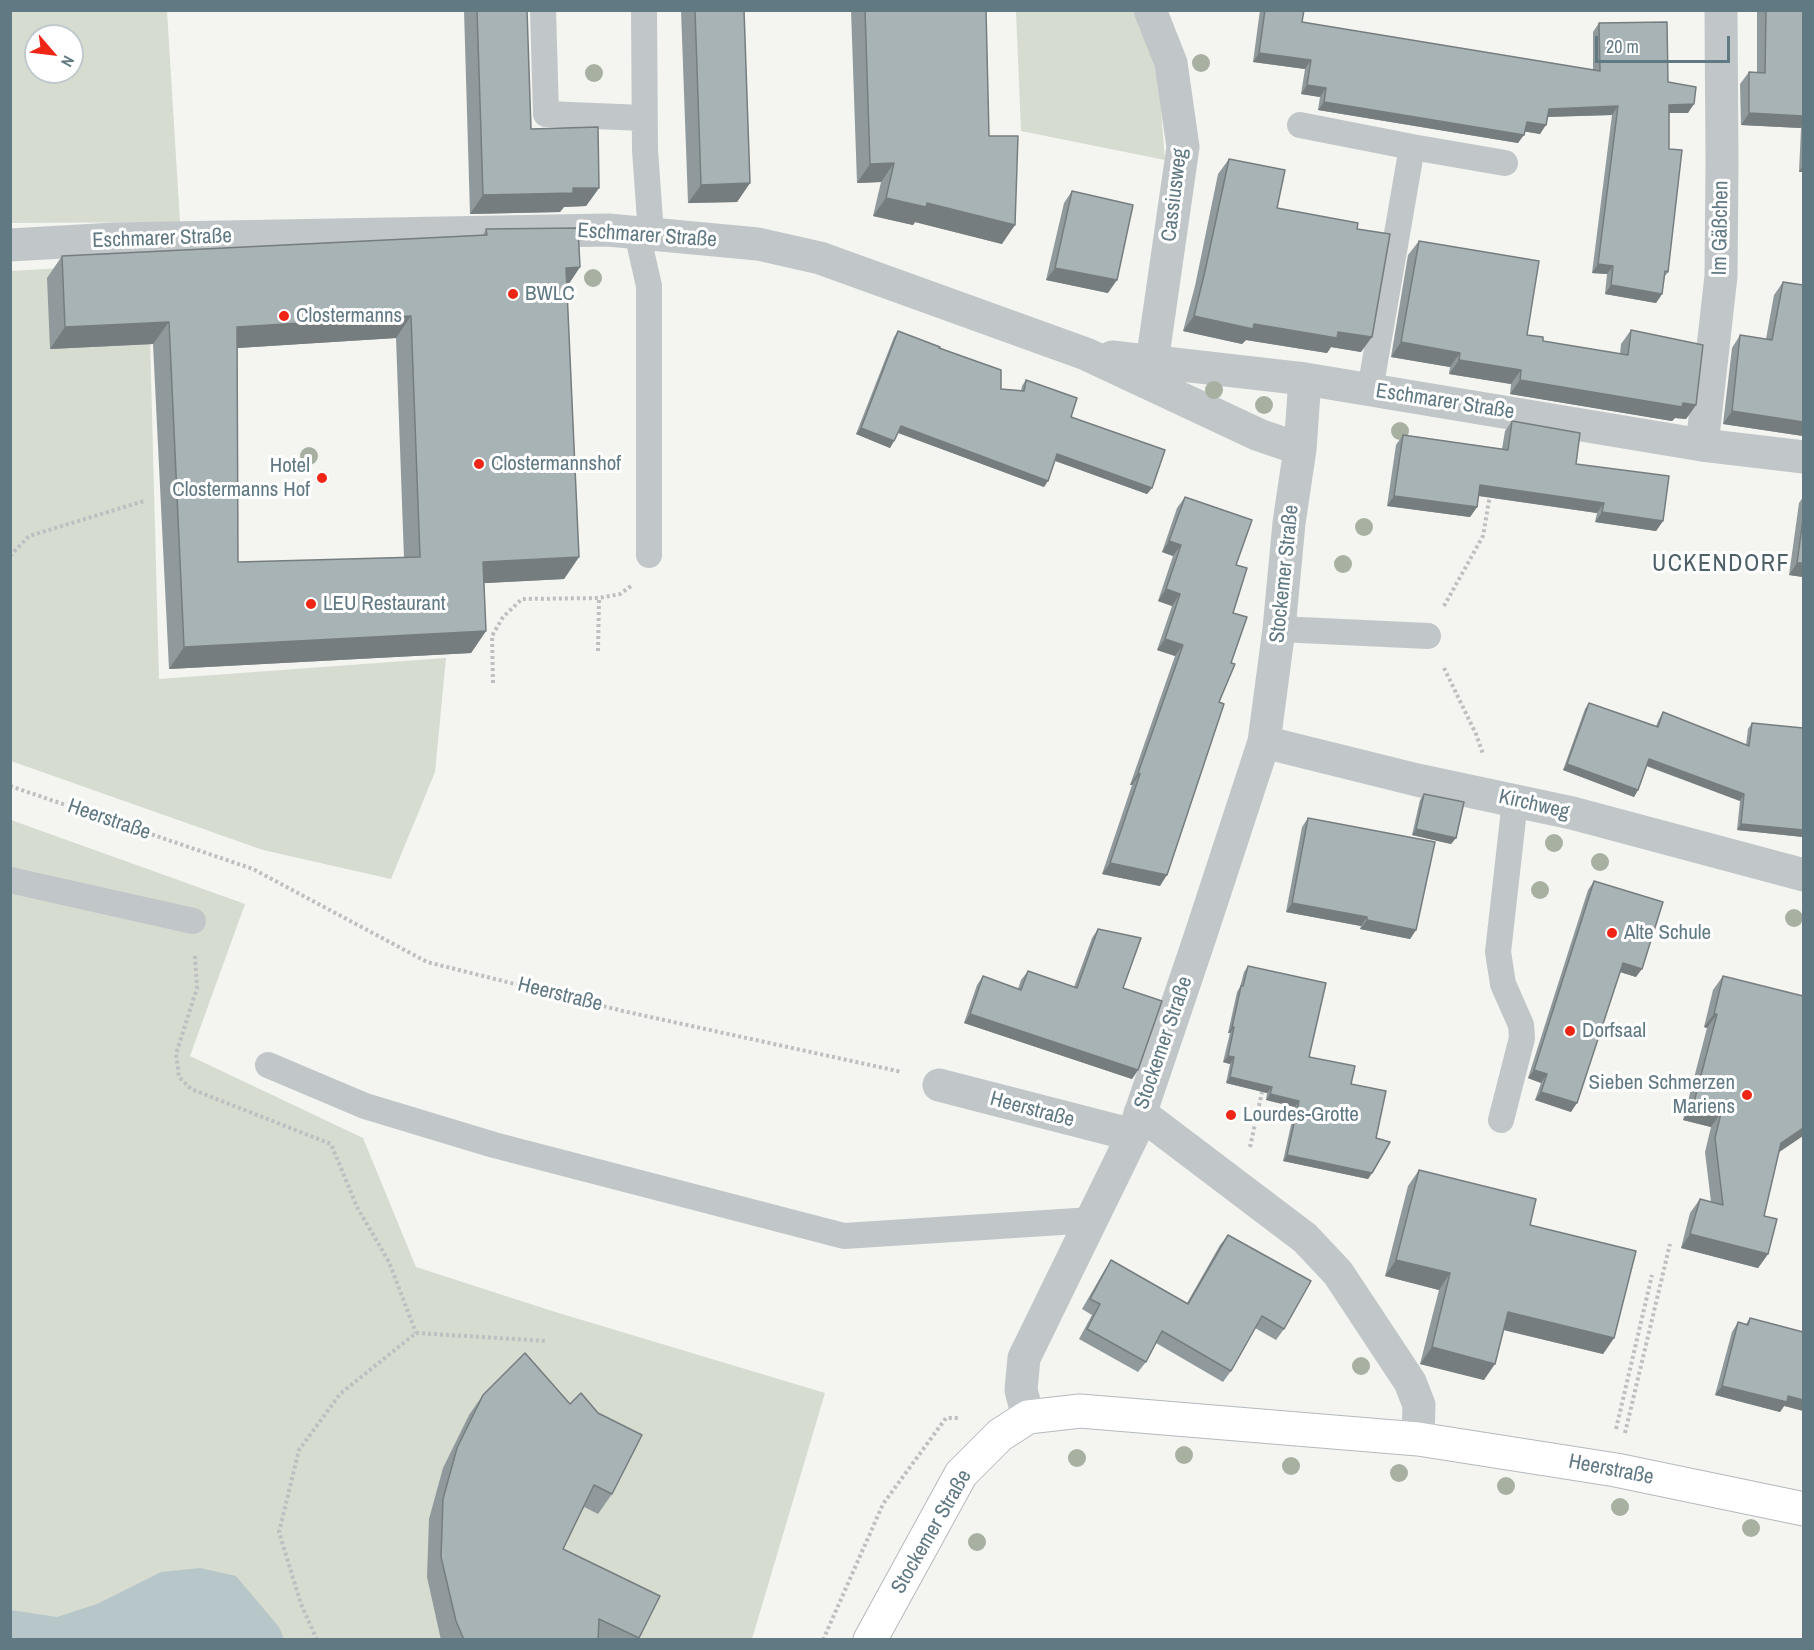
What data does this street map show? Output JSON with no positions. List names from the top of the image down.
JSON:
{
  "streets": {
    "main road": ["Stockemer Straße", "Heerstraße"],
    "street": [
      "Cassiusweg",
      "Im Gäßchen",
      "Eschmarer Straße",
      "Kirchweg"
    ]
  },
  "crossings": [
    ["Cassiusweg", "Eschmarer Straße"],
    ["Im Gäßchen", "Eschmarer Straße"],
    ["Eschmarer Straße", "Stockemer Straße"],
    ["Stockemer Straße", "Kirchweg"],
    ["Stockemer Straße", "Heerstraße"]
  ],
  "districts": ["UCKENDORF"],
  "places": [
    "BWLC",
    "Clostermanns",
    "Clostermannshof",
    "Hotel Clostermanns Hof",
    "LEU Restaurant",
    "Alte Schule",
    "Dorfsaal",
    "Sieben Schmerzen Mariens",
    "Lourdes-Grotte"
  ],
  "scale_bar": "20 m",
  "north": "bottom right"
}
